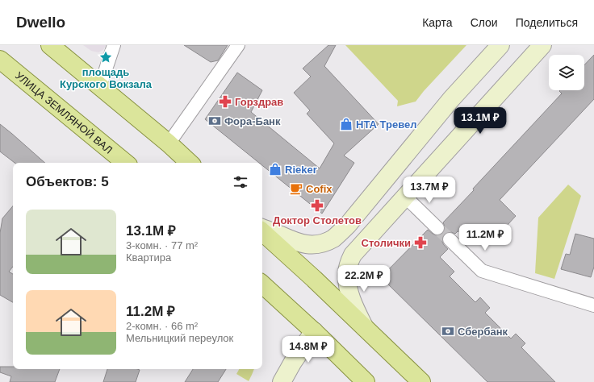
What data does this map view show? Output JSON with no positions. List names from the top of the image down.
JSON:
{
  "streets": {
    "main road": ["УЛИЦА ЗЕМЛЯНОЙ ВАЛ"]
  },
  "places": {
    "place": ["площадь Курского Вокзала"],
    "pharmacy": ["Горздрав", "Доктор Столетов", "Столички"],
    "bank": ["Фора-Банк", "Сбербанк"],
    "shop": ["НТА Тревел", "Rieker"],
    "cafe": ["Cofix"]
  },
  "page": {
    "header": "Dwello",
    "nav": ["Карта", "Слои", "Поделиться"],
    "price": [
      "13.1M ₽",
      "13.7M ₽",
      "11.2M ₽",
      "22.2M ₽",
      "14.8M ₽"
    ],
    "heading": "Объектов: 5",
    "list": [
      {
        "name": "13.1M ₽",
        "note": "3-комн. · 77 m² · Квартира"
      },
      {
        "name": "11.2M ₽",
        "note": "2-комн. · 66 m² · Мельницкий переулок"
      }
    ]
  }
}
